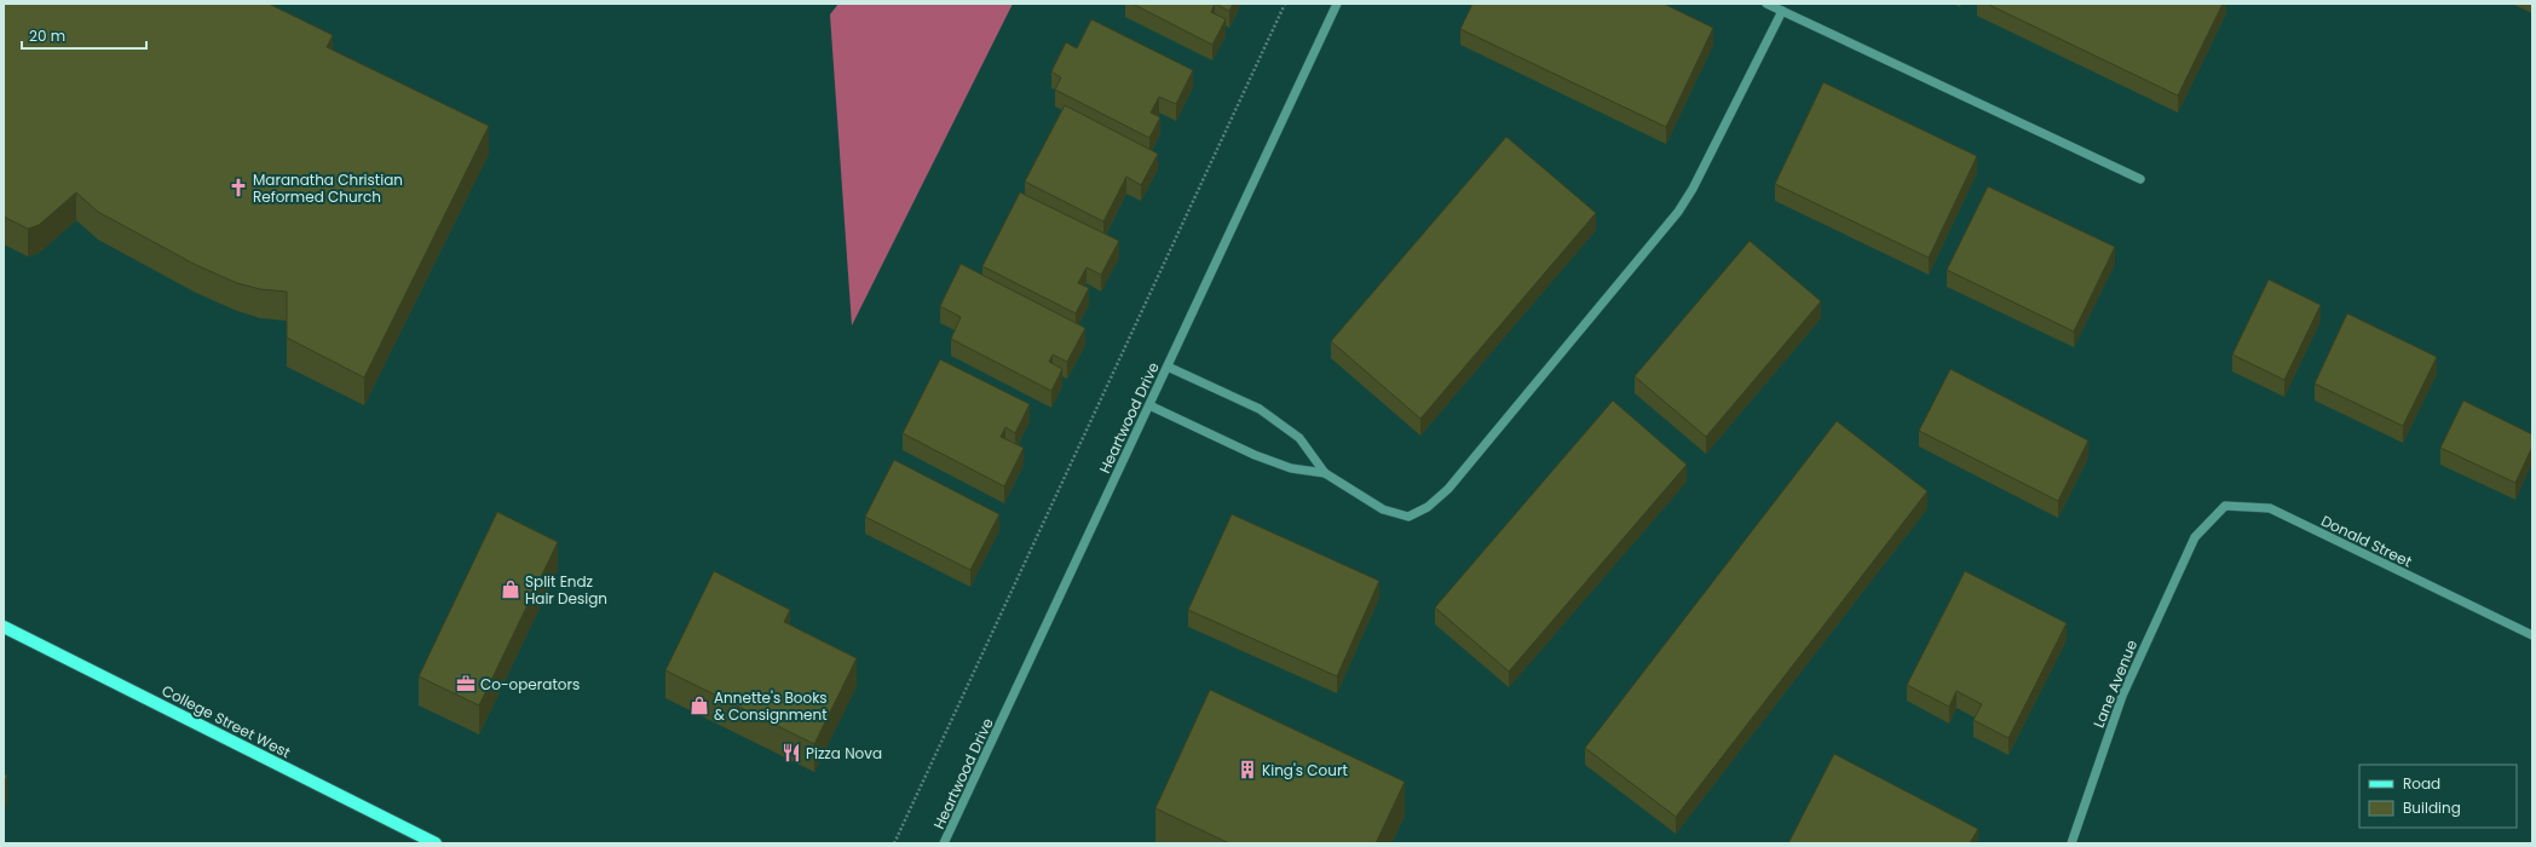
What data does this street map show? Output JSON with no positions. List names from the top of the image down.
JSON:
{
  "streets": {
    "main road": ["College Street West"],
    "street": ["Heartwood Drive", "Donald Street", "Lane Avenue"]
  },
  "crossings": [
    ["Donald Street", "Lane Avenue"]
  ],
  "places": {
    "church": ["Maranatha Christian Reformed Church"],
    "shop": ["Split Endz Hair Design", "Annette's Books & Consignment"],
    "office": ["Co-operators"],
    "restaurant": ["Pizza Nova"],
    "building": ["King's Court"]
  },
  "legend": ["Road", "Building"],
  "scale_bar": "20 m"
}
